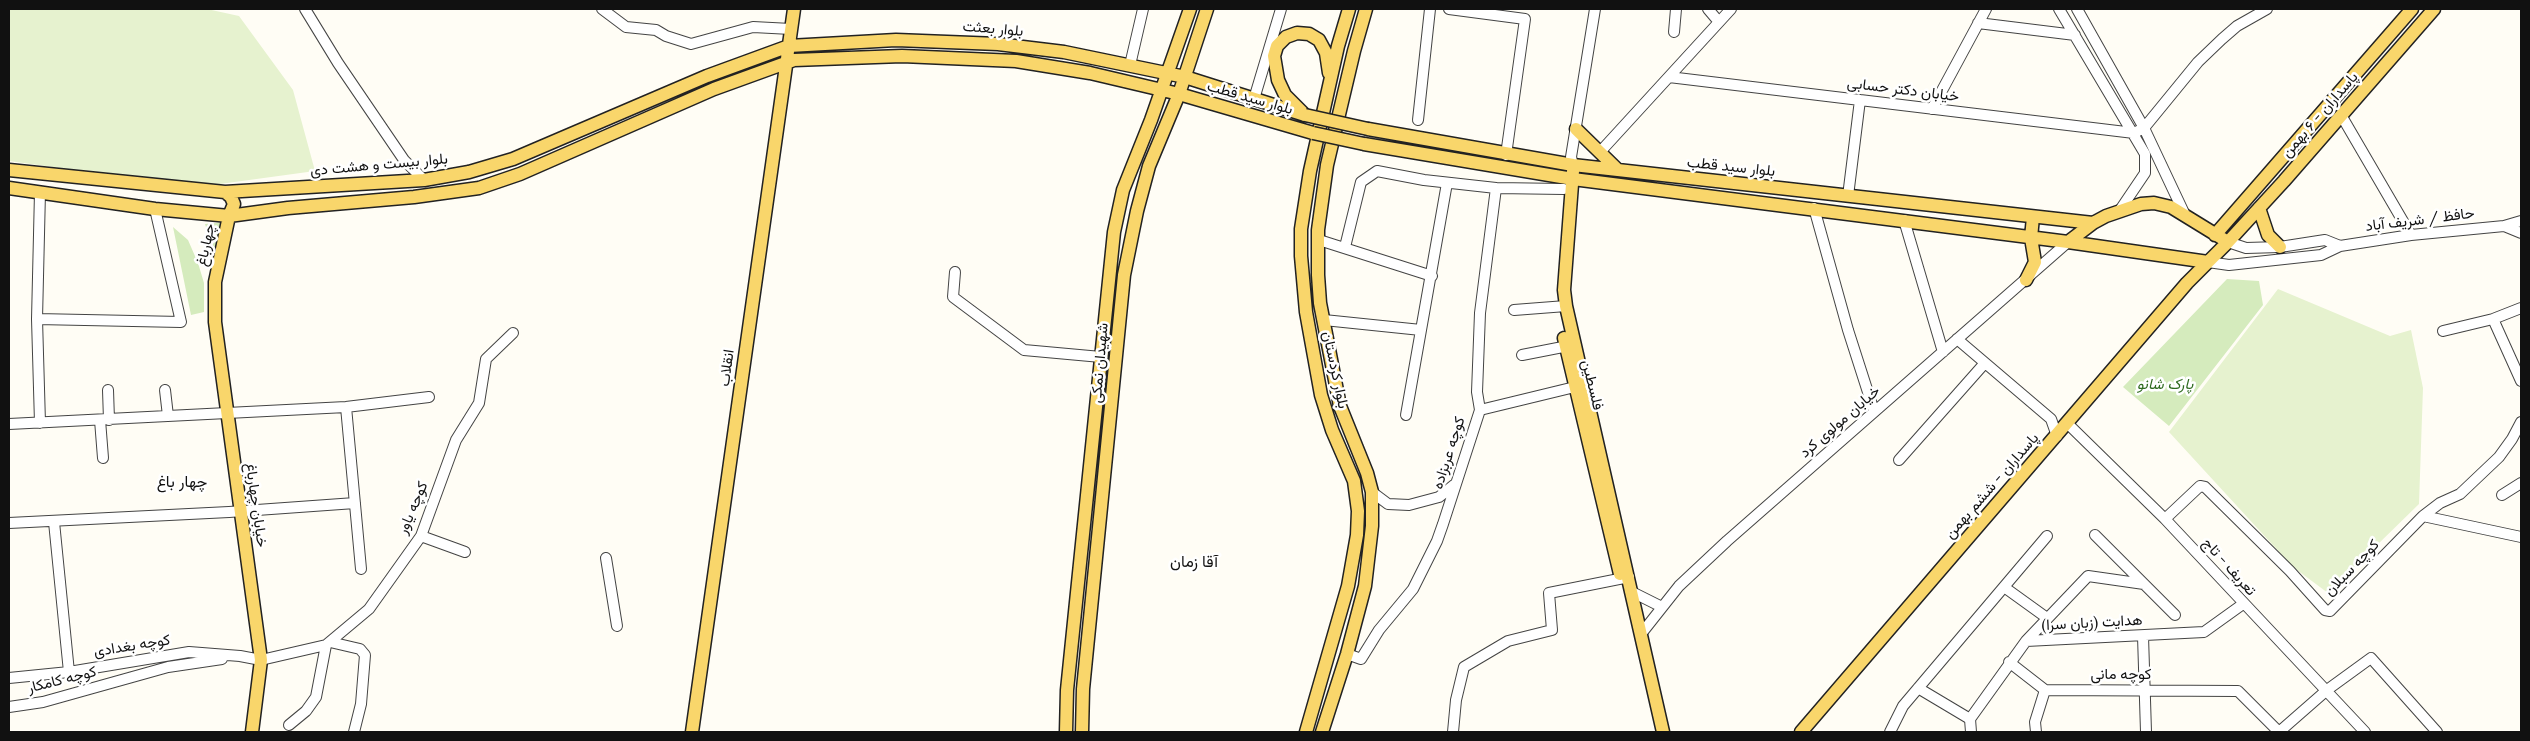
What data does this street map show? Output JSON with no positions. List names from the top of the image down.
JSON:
{
  "streets": {
    "main road": [
      "بلوار بعثت",
      "بلوار سید قطب",
      "پاسداران - ۶ بهمن",
      "بلوار بیست و هشت دی",
      "چهارباغ",
      "شهیدان نمکی",
      "انقلاب",
      "بلوار کردستان",
      "فلسطین",
      "پاسداران - ششم بهمن",
      "خیابان چهارباغ"
    ],
    "street": [
      "خیابان دکتر حسابی",
      "حافظ / شریف آباد",
      "خیابان مولوی کرد",
      "کوچه عربزاده",
      "کوچه یاور",
      "تعریف - تاج",
      "کوچه سبلان",
      "هدایت (زبان سرا)",
      "کوچه بغدادی",
      "کوچه مانی",
      "کوچه کامکار"
    ]
  },
  "crossings": [
    ["بلوار بعثت", "بلوار سید قطب"],
    ["بلوار بعثت", "بلوار بیست و هشت دی"],
    ["بلوار بعثت", "شهیدان نمکی"],
    ["بلوار بعثت", "انقلاب"],
    ["بلوار سید قطب", "پاسداران - ۶ بهمن"],
    ["بلوار سید قطب", "حافظ / شریف آباد"],
    ["بلوار سید قطب", "شهیدان نمکی"],
    ["بلوار سید قطب", "بلوار کردستان"],
    ["بلوار سید قطب", "فلسطین"],
    ["بلوار سید قطب", "خیابان مولوی کرد"],
    ["بلوار سید قطب", "پاسداران - ششم بهمن"],
    ["پاسداران - ۶ بهمن", "حافظ / شریف آباد"],
    ["پاسداران - ۶ بهمن", "پاسداران - ششم بهمن"],
    ["بلوار بیست و هشت دی", "چهارباغ"],
    ["بلوار بیست و هشت دی", "انقلاب"],
    ["حافظ / شریف آباد", "پاسداران - ششم بهمن"],
    ["چهارباغ", "خیابان چهارباغ"],
    ["بلوار کردستان", "کوچه عربزاده"],
    ["فلسطین", "خیابان مولوی کرد"],
    ["پاسداران - ششم بهمن", "تعریف - تاج"],
    ["خیابان چهارباغ", "کوچه یاور"],
    ["خیابان چهارباغ", "کوچه بغدادی"],
    ["کوچه یاور", "کوچه بغدادی"],
    ["تعریف - تاج", "کوچه سبلان"],
    ["تعریف - تاج", "هدایت (زبان سرا)"],
    ["کوچه بغدادی", "کوچه کامکار"]
  ],
  "districts": ["چهار باغ", "آقا زمان"],
  "parks": ["پارک شانو"]
}
